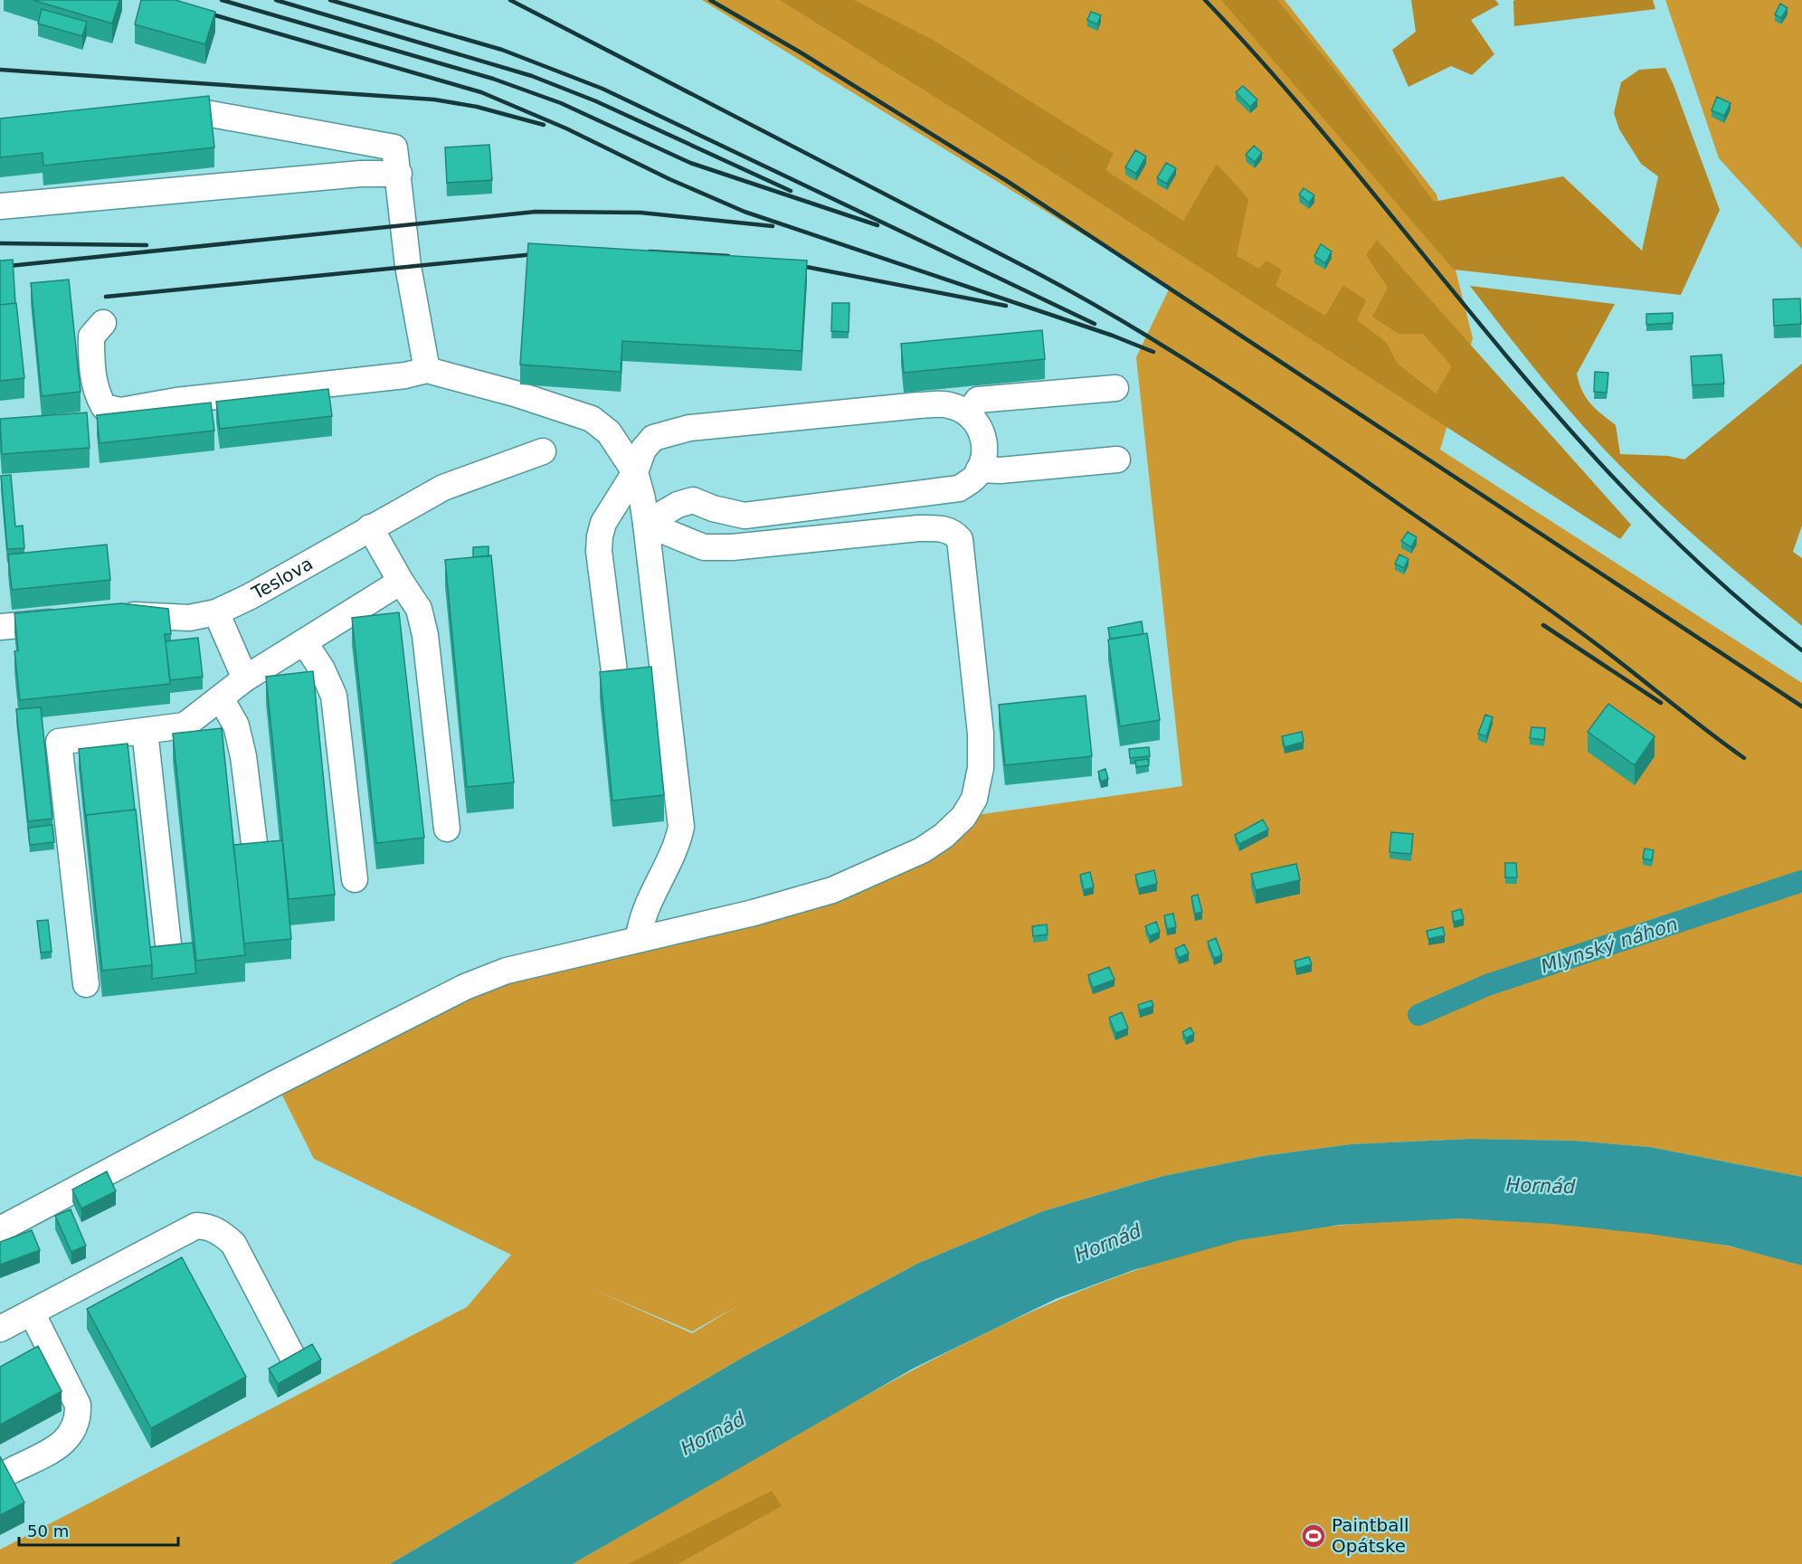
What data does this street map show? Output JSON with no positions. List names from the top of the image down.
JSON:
{
  "streets": {
    "lane": ["Teslova"]
  },
  "water": ["Mlynský náhon", "Hornád"],
  "places": {
    "sports": ["Paintball Opátske"]
  },
  "scale_bar": "50 m"
}
